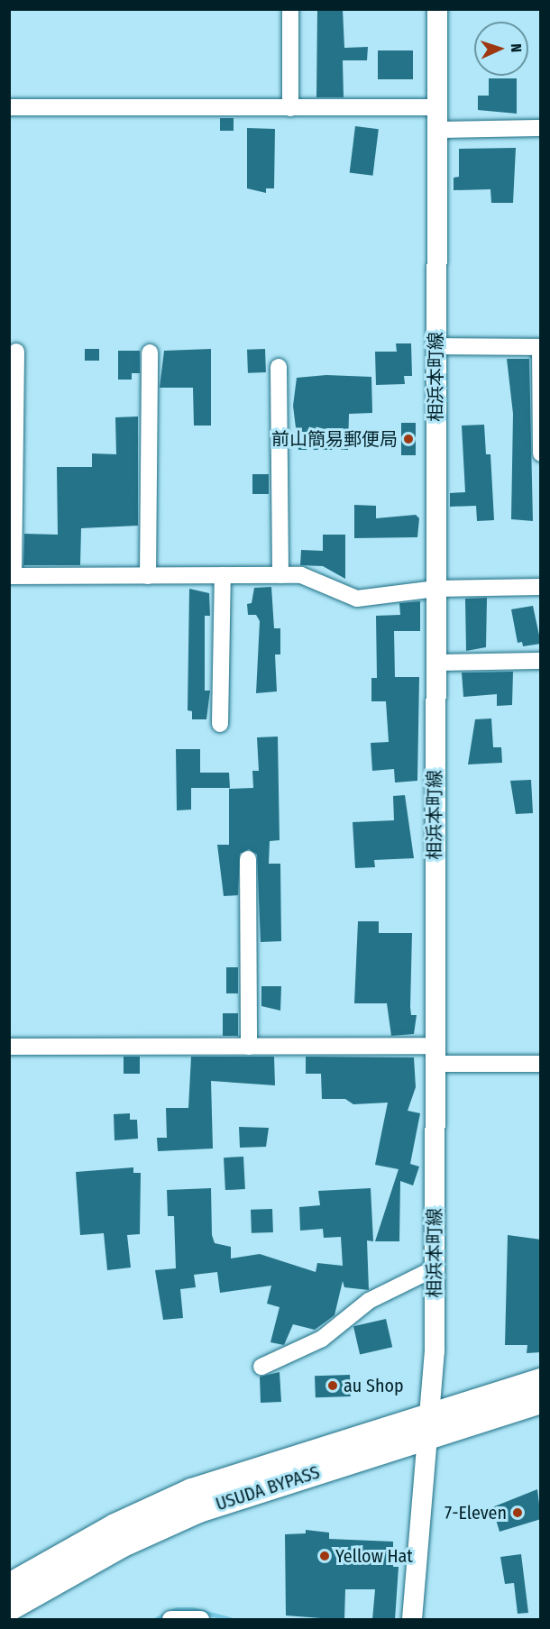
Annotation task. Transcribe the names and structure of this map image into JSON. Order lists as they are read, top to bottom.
{
  "streets": {
    "highway": ["USUDA BYPASS"],
    "main road": ["相浜本町線"]
  },
  "crossings": [
    ["相浜本町線", "USUDA BYPASS"]
  ],
  "places": [
    "前山簡易郵便局",
    "au Shop",
    "7-Eleven",
    "Yellow Hat"
  ],
  "north": "right"
}
